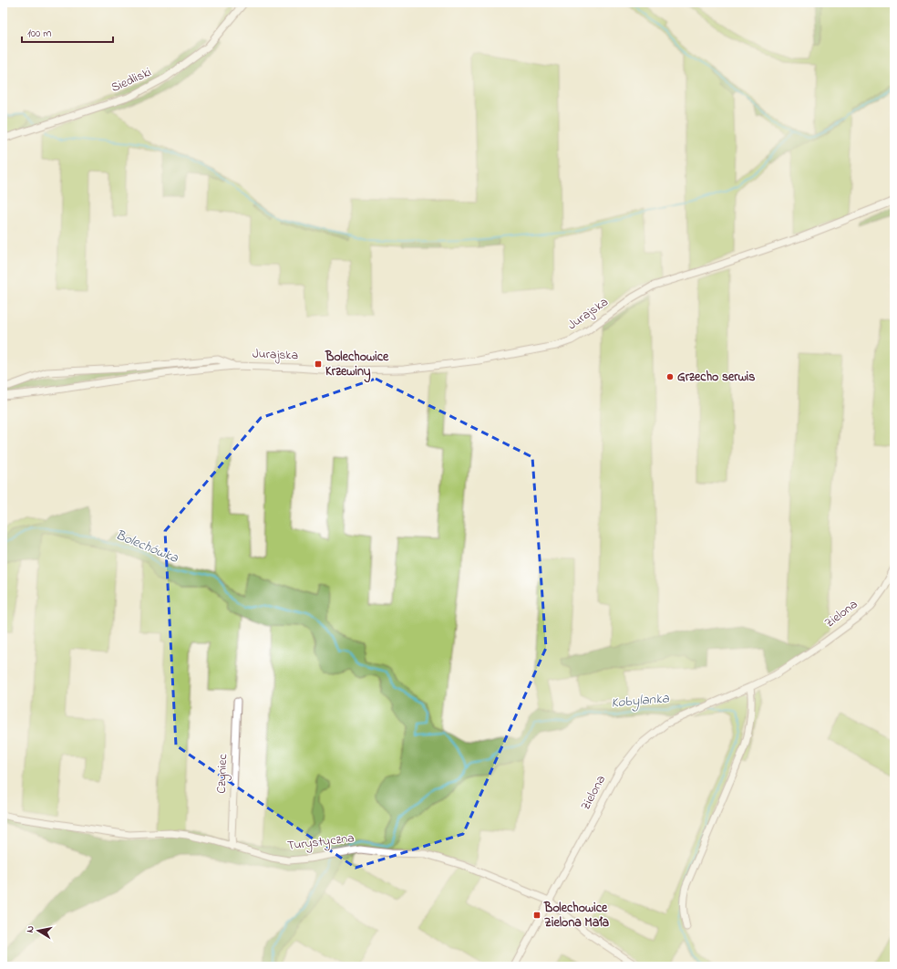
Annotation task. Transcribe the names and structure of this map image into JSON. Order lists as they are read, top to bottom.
{
  "streets": {
    "street": [
      "Siedliski",
      "Jurajska",
      "Zielona",
      "Czyniec",
      "Turystyczna"
    ]
  },
  "crossings": [
    ["Zielona", "Turystyczna"],
    ["Czyniec", "Turystyczna"]
  ],
  "water": ["Bolechówka", "Kobylanka"],
  "places": {
    "transit": ["Bolechowice Krzewiny", "Bolechowice Zielona Mała"],
    "other": ["Grzecho serwis"]
  },
  "scale_bar": "100 m",
  "north": "left"
}
